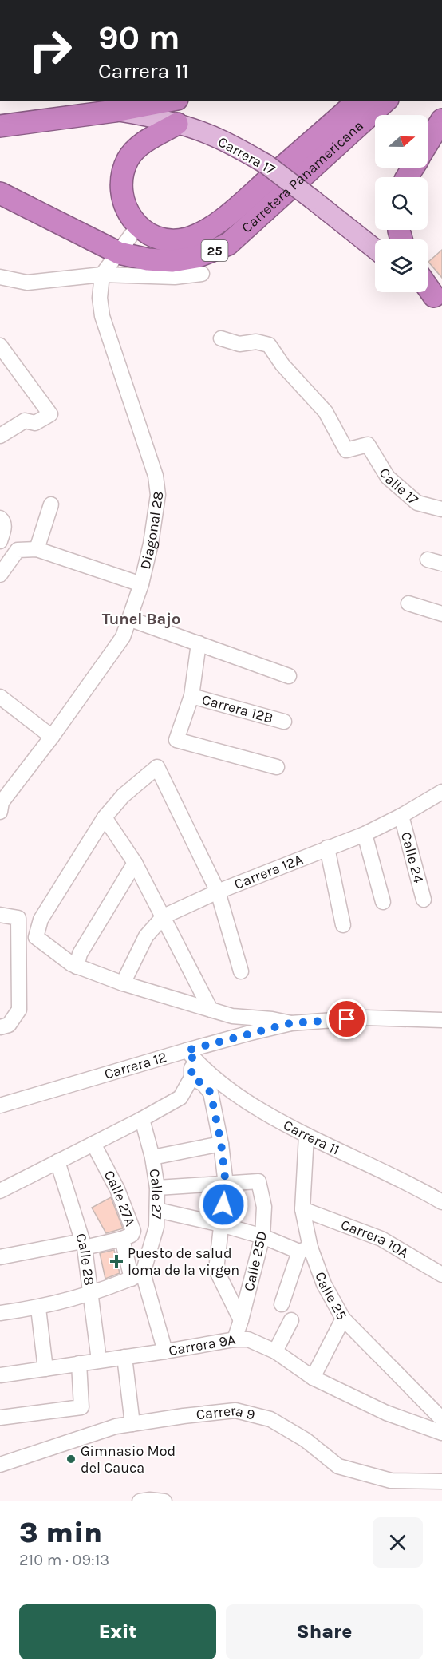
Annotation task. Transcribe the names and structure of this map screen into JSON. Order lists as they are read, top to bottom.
{
  "streets": {
    "highway": ["Carretera Panamericana", "25"],
    "main road": ["Carrera 17"],
    "street": [
      "Calle 17",
      "Diagonal 28",
      "Carrera 12B",
      "Calle 24",
      "Carrera 12A",
      "Carrera 12",
      "Carrera 11",
      "Calle 27",
      "Calle 27A",
      "Carrera 10A",
      "Calle 28",
      "Calle 25D",
      "Calle 25",
      "Carrera 9A",
      "Carrera 9"
    ]
  },
  "crossings": [
    ["Calle 24", "Carrera 12A"],
    ["Carrera 12", "Carrera 11"],
    ["Carrera 11", "Calle 25"],
    ["Calle 27", "Calle 27A"],
    ["Carrera 10A", "Calle 25"],
    ["Calle 28", "Carrera 9A"],
    ["Calle 25D", "Carrera 9A"]
  ],
  "districts": ["Tunel Bajo"],
  "places": {
    "health": ["Puesto de salud loma de la virgen"],
    "other": ["Gimnasio Mod del Cauca"]
  },
  "north": "right",
  "page": {
    "turn": ["90 m", "Carrera 11"],
    "heading": ["3 min", "210 m · 09:13"],
    "buttons": ["Exit", "Share"]
  }
}
